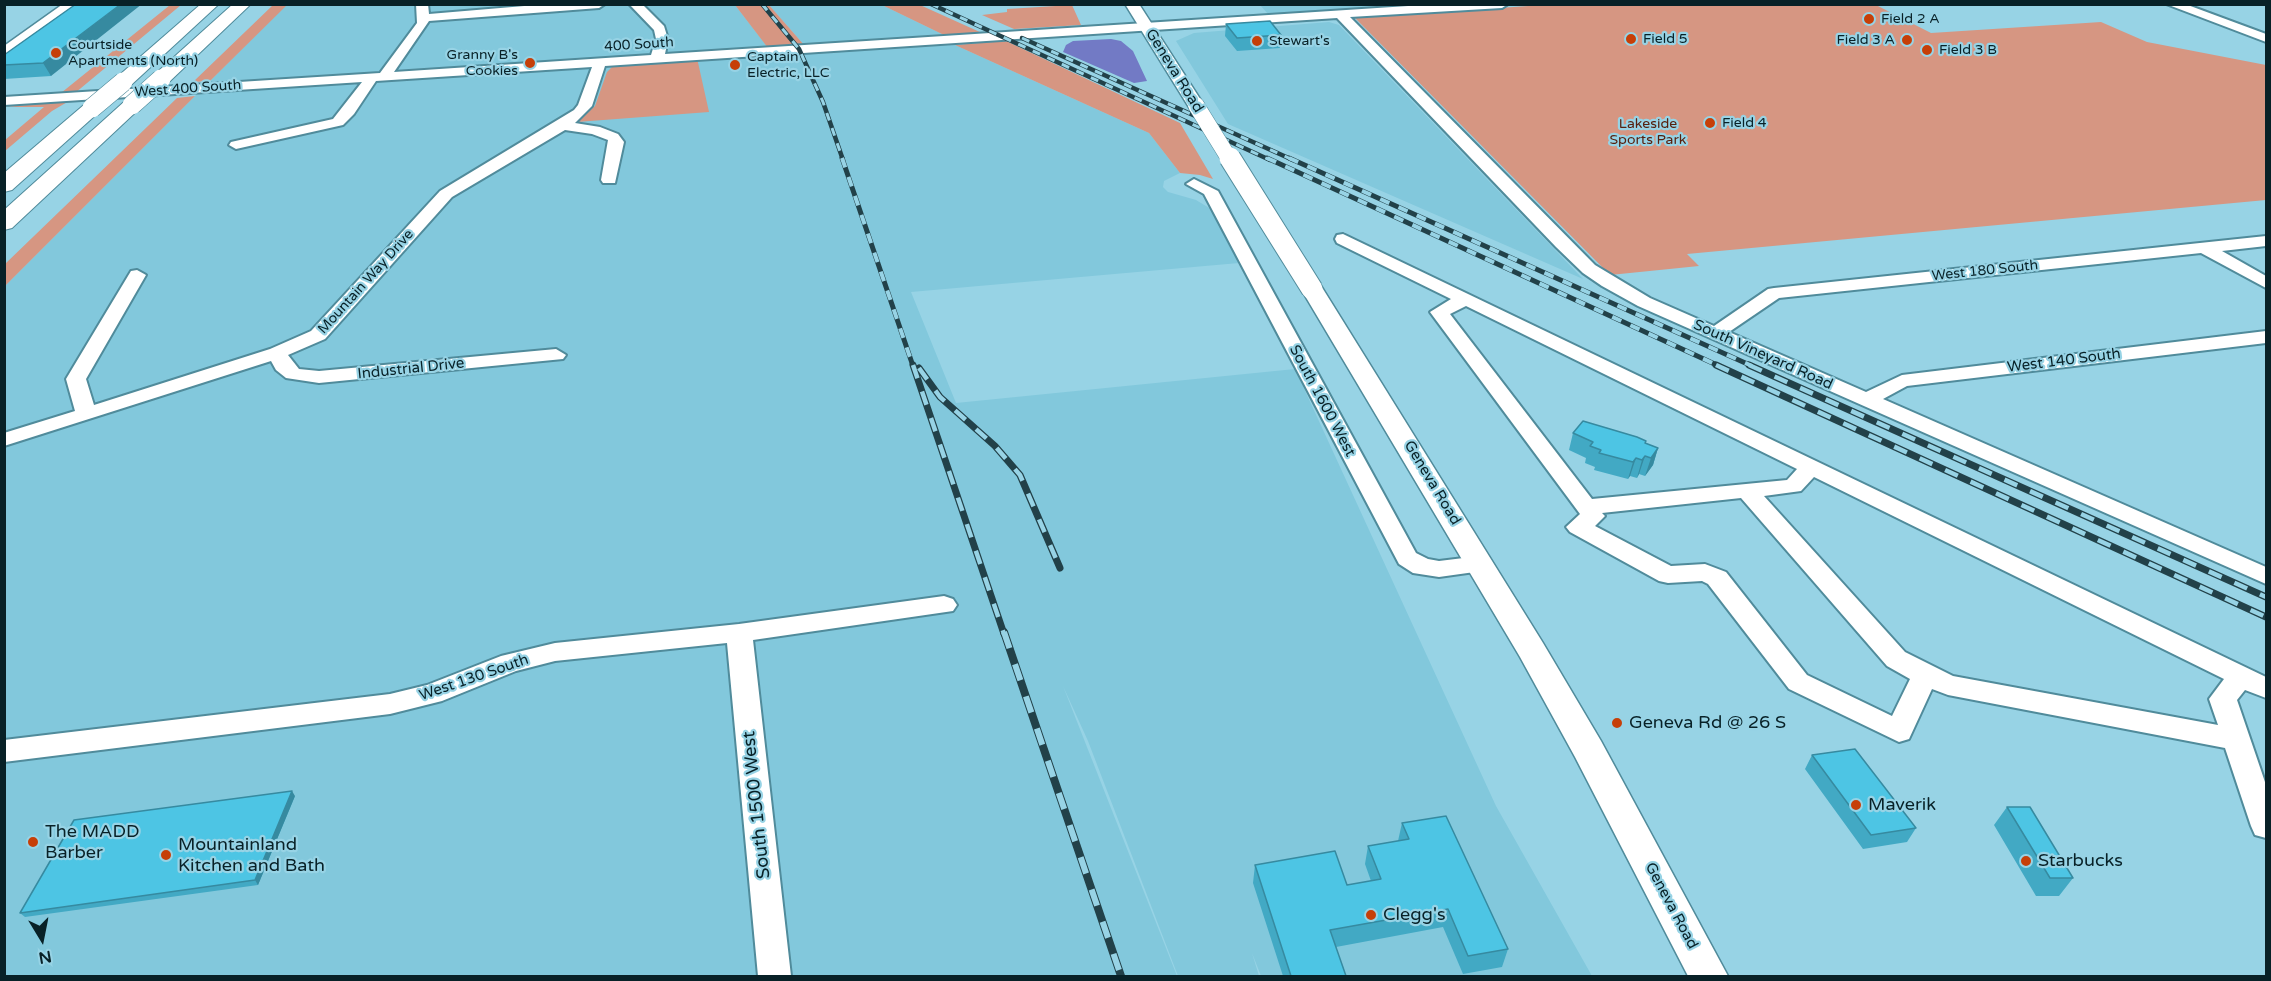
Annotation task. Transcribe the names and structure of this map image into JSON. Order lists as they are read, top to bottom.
{
  "streets": {
    "main road": ["Geneva Road"],
    "street": [
      "400 South",
      "West 400 South",
      "West 180 South",
      "Mountain Way Drive",
      "South Vineyard Road",
      "West 140 South",
      "Industrial Drive",
      "South 1600 West",
      "West 130 South",
      "South 1500 West"
    ]
  },
  "crossings": [
    ["400 South", "Geneva Road"],
    ["400 South", "West 400 South"],
    ["400 South", "Mountain Way Drive"],
    ["400 South", "South Vineyard Road"],
    ["Geneva Road", "South 1600 West"],
    ["West 180 South", "South Vineyard Road"],
    ["Mountain Way Drive", "Industrial Drive"],
    ["South Vineyard Road", "West 140 South"],
    ["West 130 South", "South 1500 West"]
  ],
  "parks": ["Lakeside Sports Park"],
  "places": [
    "Field 2 A",
    "Field 5",
    "Field 3 A",
    "Stewart's",
    "Field 3 B",
    "Courtside Apartments (North)",
    "Granny B's Cookies",
    "Captain Electric, LLC",
    "Field 4",
    "Geneva Rd @ 26 S",
    "Maverik",
    "The MADD Barber",
    "Mountainland Kitchen and Bath",
    "Starbucks",
    "Clegg's"
  ],
  "north": "bottom"
}
